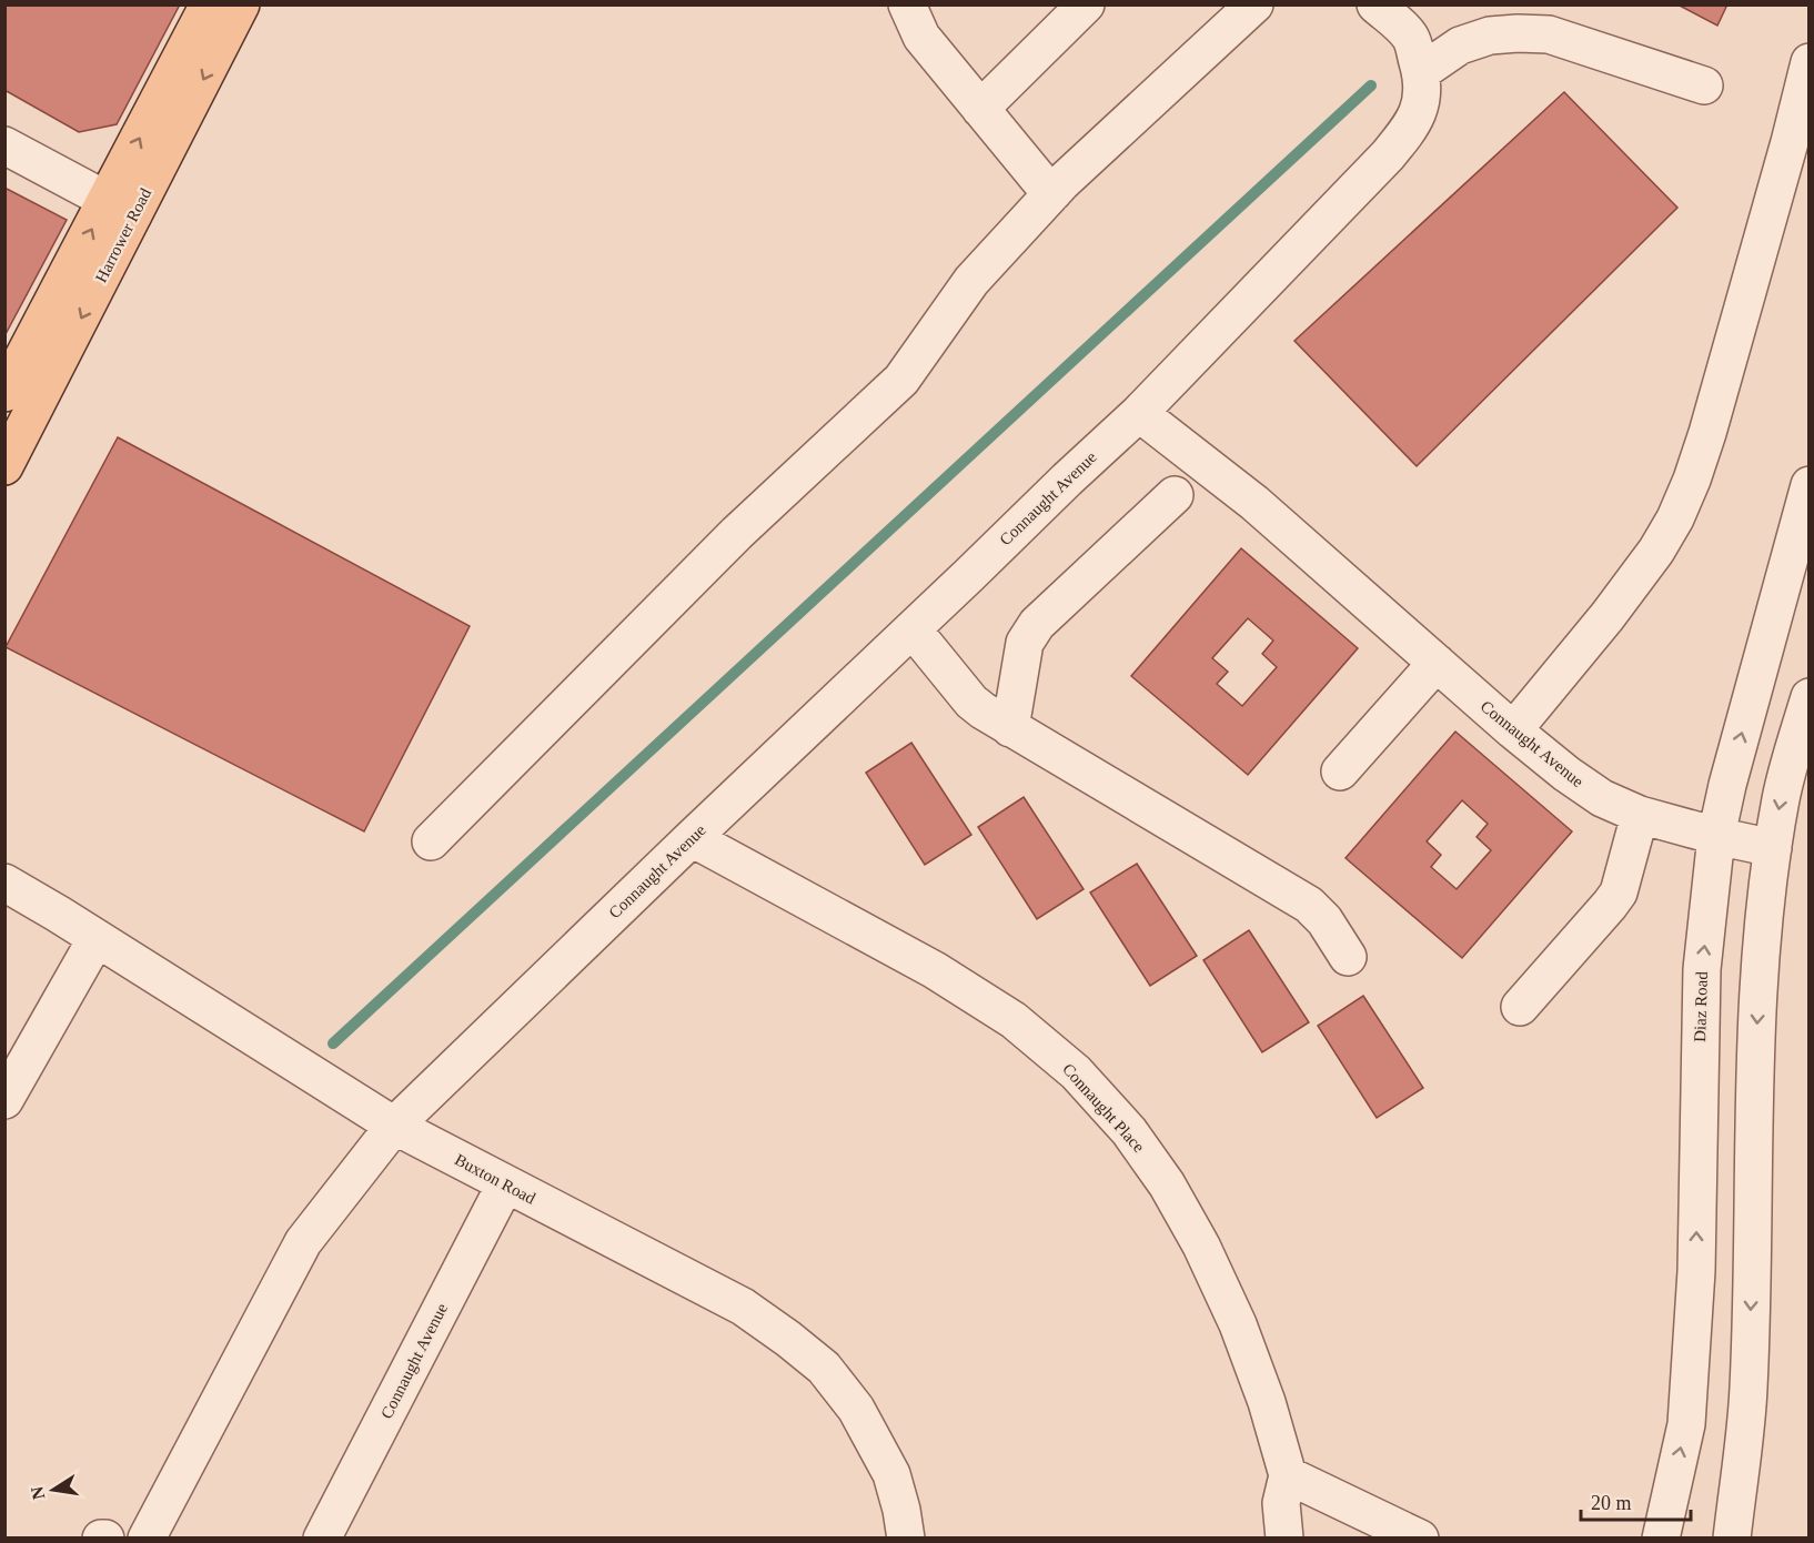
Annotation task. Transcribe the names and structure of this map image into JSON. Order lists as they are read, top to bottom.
{
  "streets": {
    "main road": ["Harrower Road"],
    "street": [
      "Connaught Avenue",
      "Diaz Road",
      "Connaught Place",
      "Buxton Road"
    ]
  },
  "crossings": [
    ["Connaught Avenue", "Diaz Road"],
    ["Connaught Avenue", "Connaught Place"],
    ["Connaught Avenue", "Buxton Road"]
  ],
  "scale_bar": "20 m",
  "north": "left"
}
